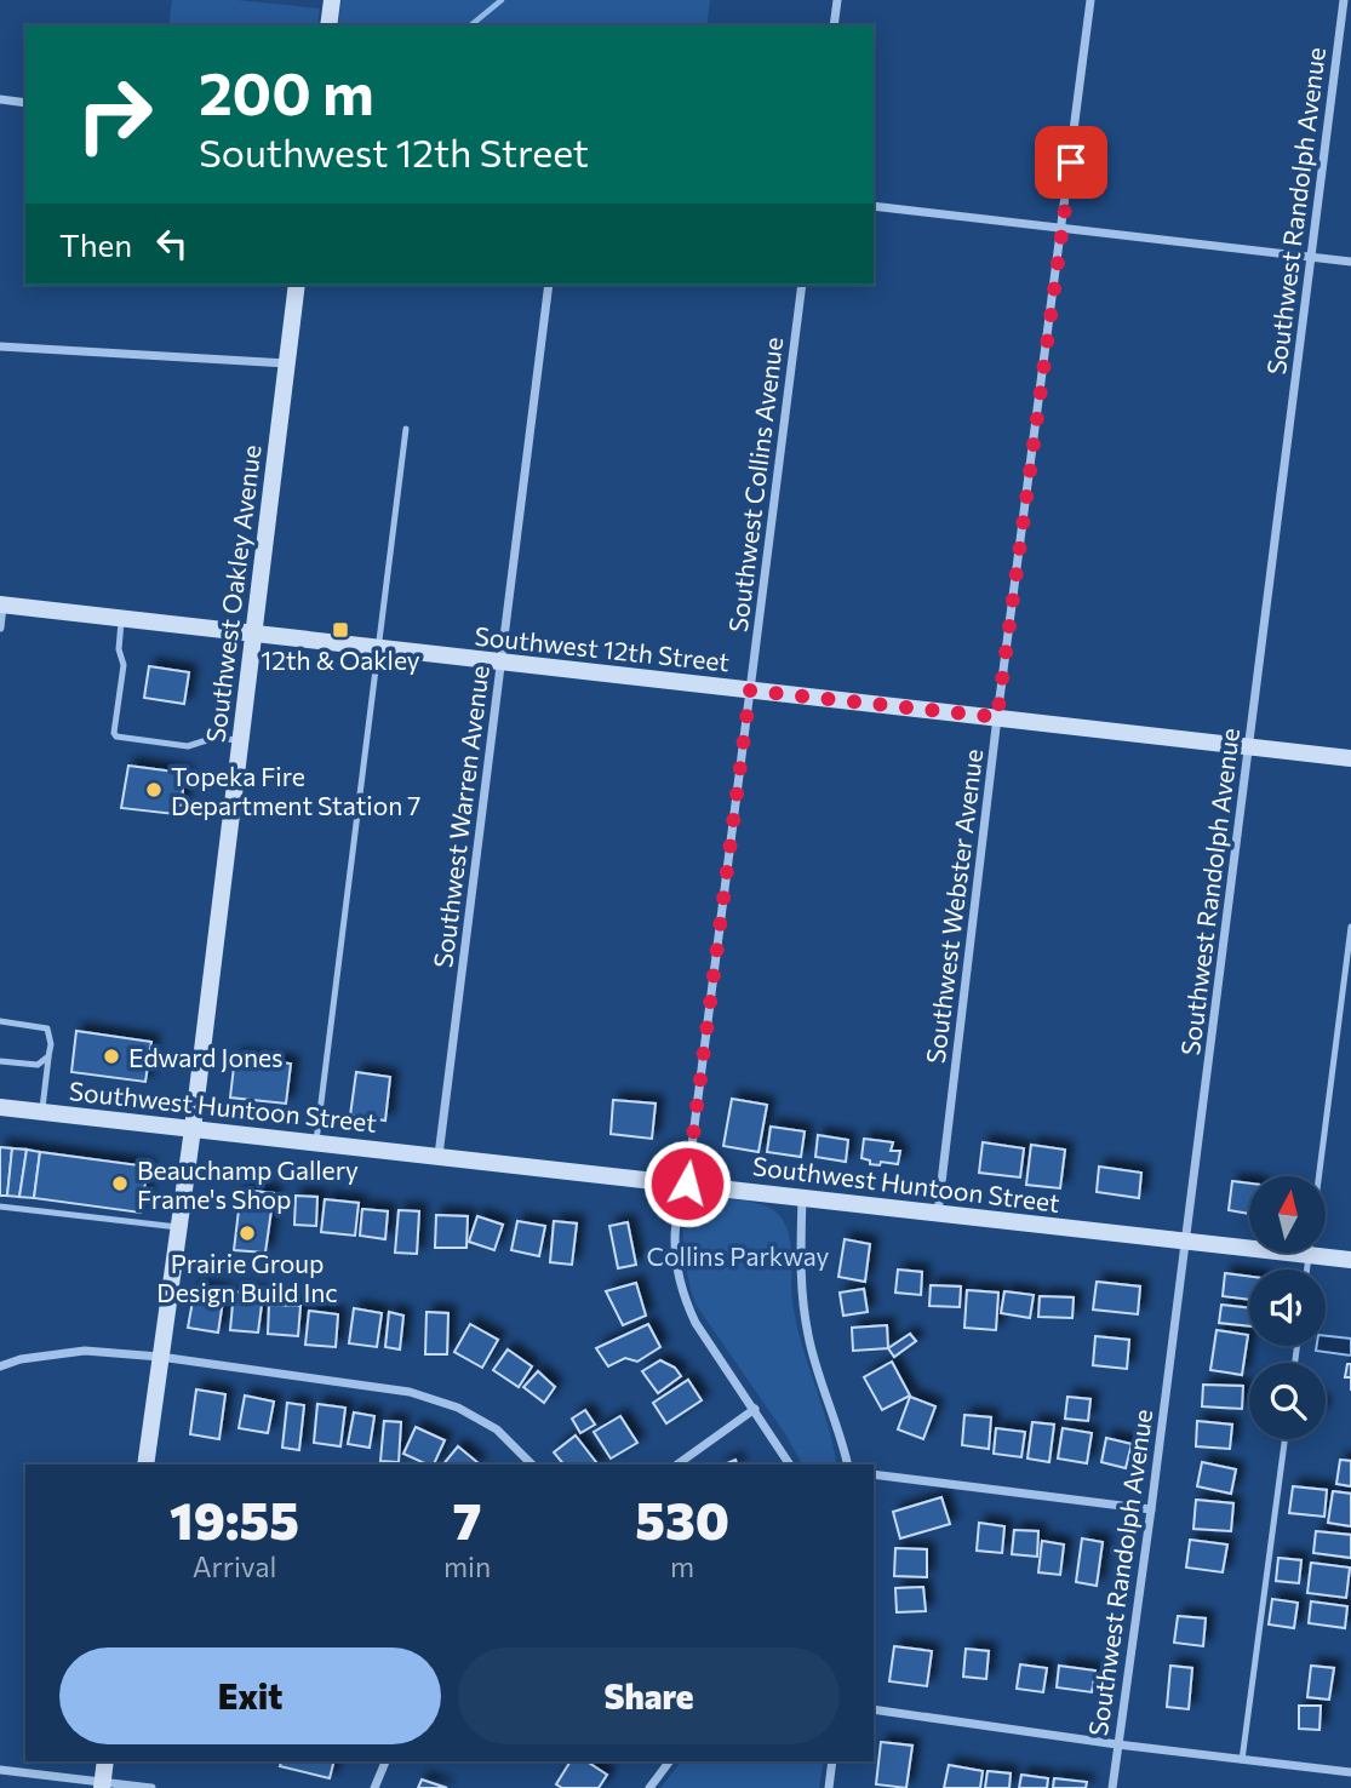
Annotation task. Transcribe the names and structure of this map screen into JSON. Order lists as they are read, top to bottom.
{
  "streets": {
    "main road": ["Southwest Oakley Avenue", "Southwest 12th Street", "Southwest Huntoon Street"],
    "street": [
      "Southwest Randolph Avenue",
      "Southwest Collins Avenue",
      "Southwest Warren Avenue",
      "Southwest Webster Avenue"
    ]
  },
  "crossings": [
    ["Southwest Randolph Avenue", "Southwest 12th Street"],
    ["Southwest Randolph Avenue", "Southwest Huntoon Street"],
    ["Southwest Collins Avenue", "Southwest 12th Street"],
    ["Southwest Collins Avenue", "Southwest Huntoon Street"],
    ["Southwest Oakley Avenue", "Southwest 12th Street"],
    ["Southwest Oakley Avenue", "Southwest Huntoon Street"],
    ["Southwest 12th Street", "Southwest Warren Avenue"],
    ["Southwest 12th Street", "Southwest Webster Avenue"],
    ["Southwest Warren Avenue", "Southwest Huntoon Street"],
    ["Southwest Webster Avenue", "Southwest Huntoon Street"]
  ],
  "parks": ["Collins Parkway"],
  "places": {
    "transit": ["12th & Oakley"],
    "other": [
      "Topeka Fire Department Station 7",
      "Edward Jones",
      "Beauchamp Gallery Frame's Shop",
      "Prairie Group Design Build Inc"
    ]
  },
  "north": "top",
  "page": {
    "turn": ["200 m", "Southwest 12th Street"],
    "then": "Then",
    "eta": [
      "19:55",
      "Arrival",
      "7",
      "min",
      "530",
      "m"
    ],
    "buttons": ["Exit", "Share"]
  }
}
